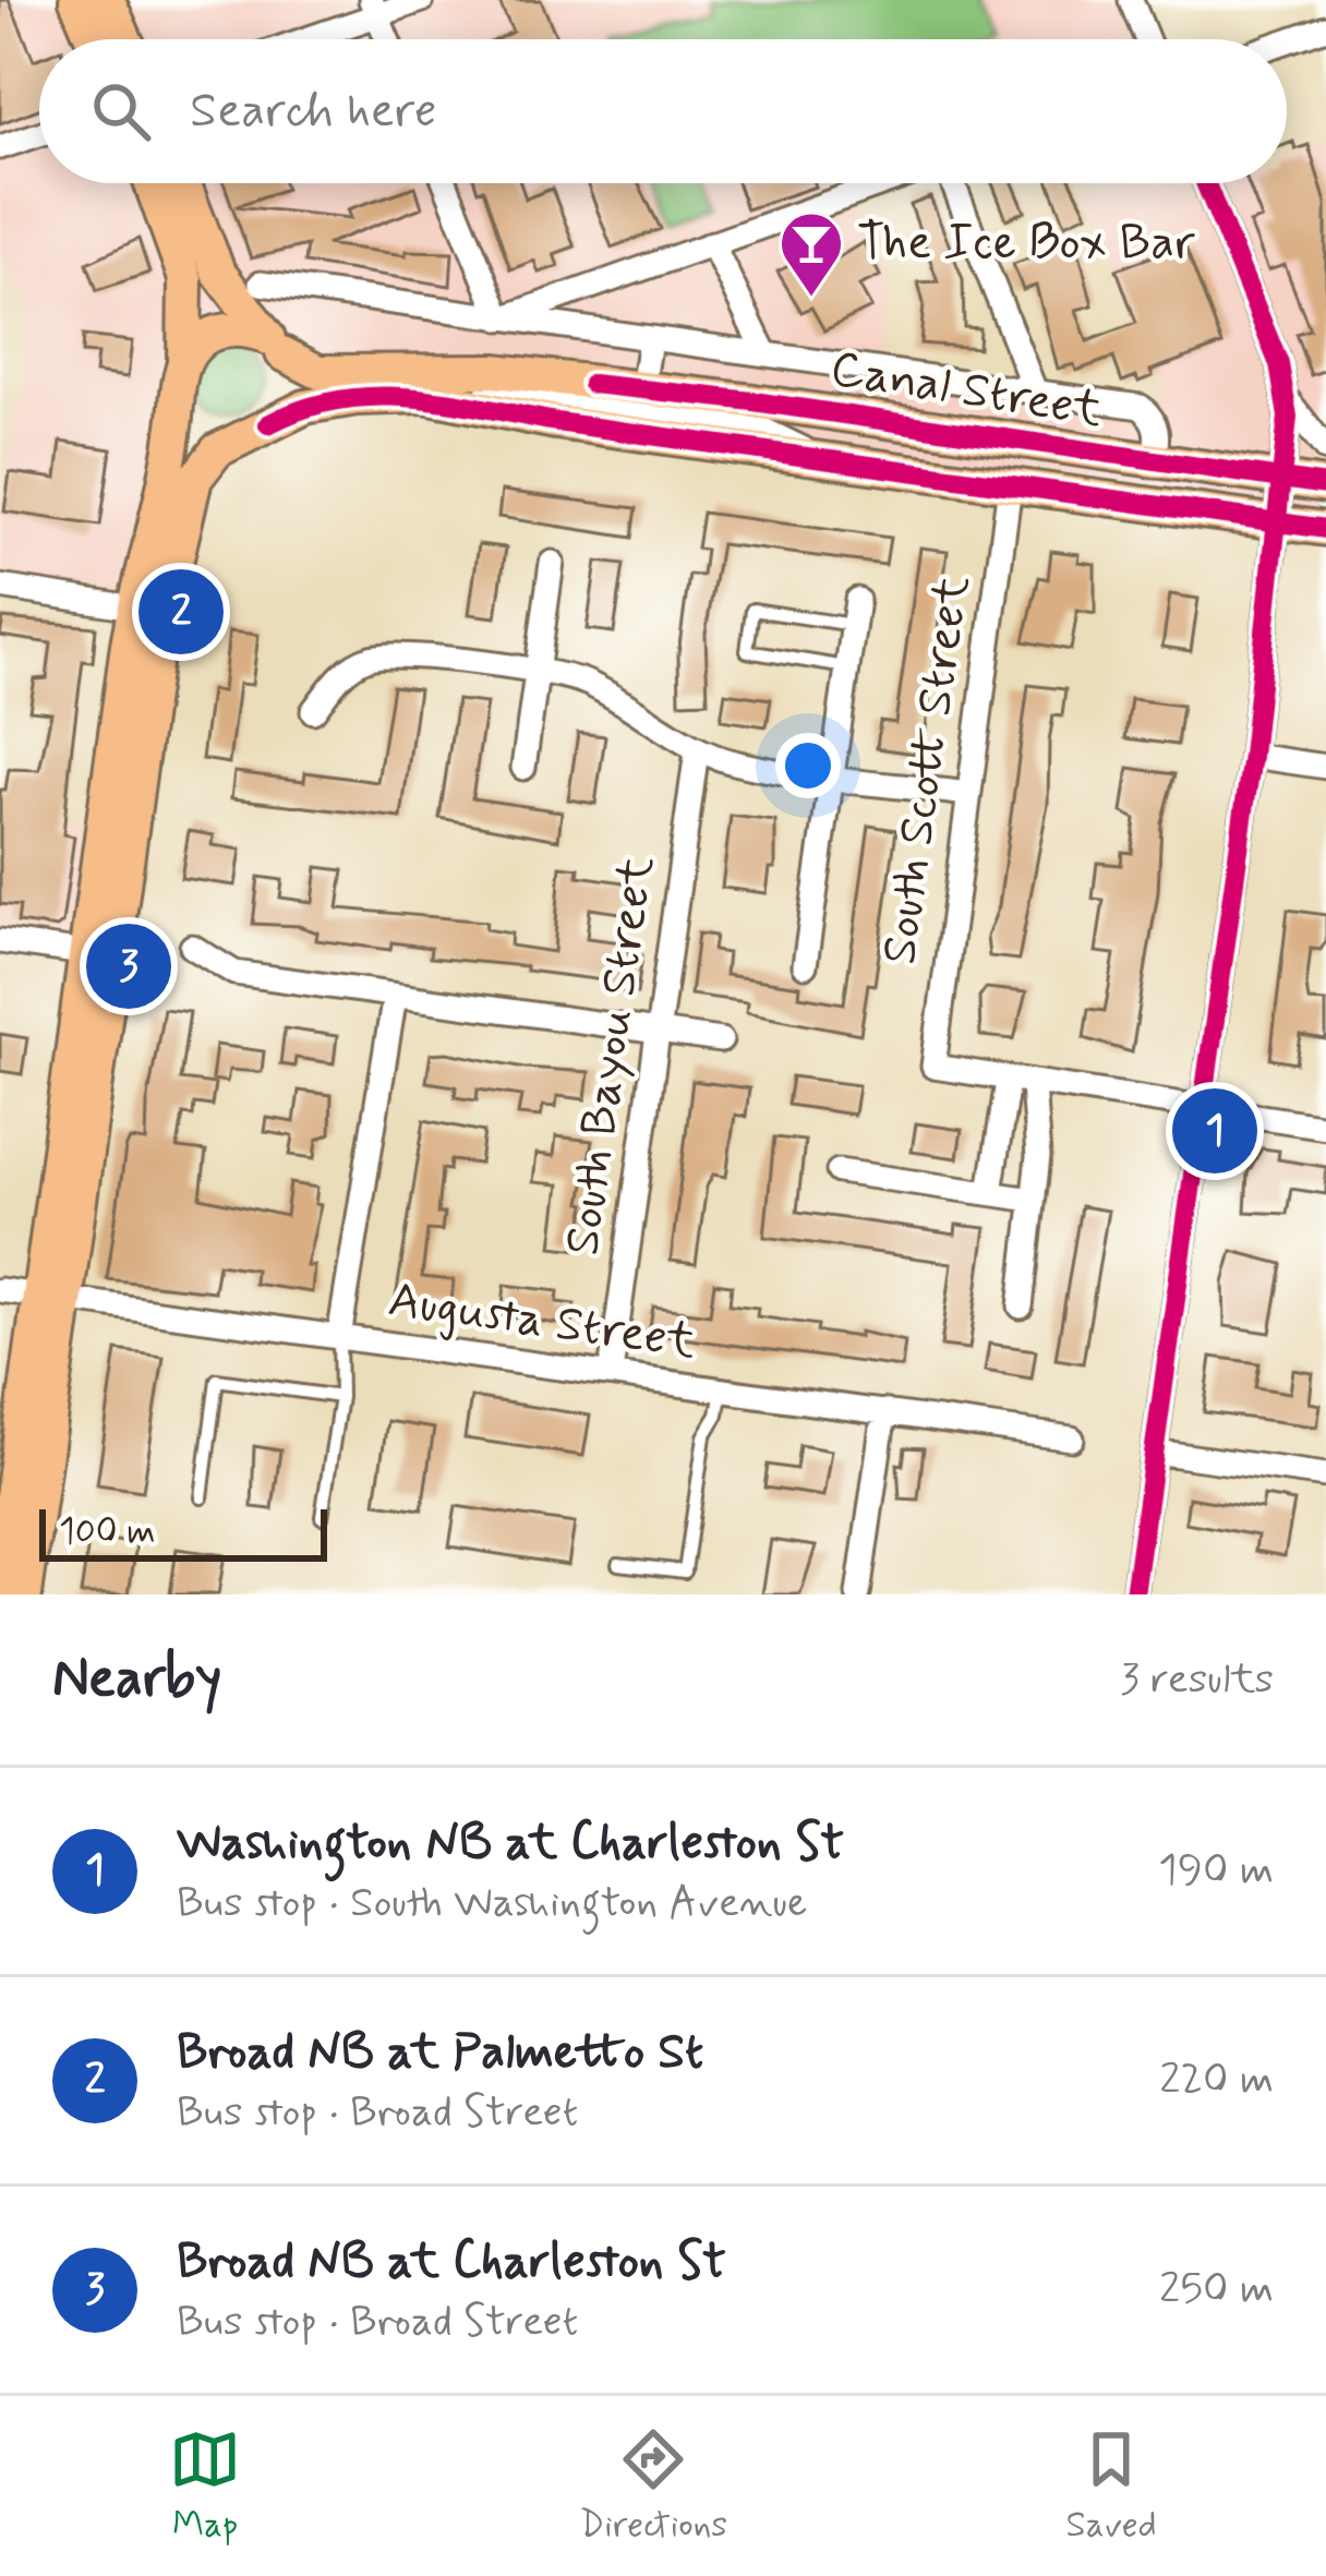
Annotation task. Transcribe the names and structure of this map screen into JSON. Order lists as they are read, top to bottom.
{
  "streets": {
    "main road": ["Canal Street"],
    "street": ["South Scott Street", "South Bayou Street", "Augusta Street"]
  },
  "crossings": [
    ["Canal Street", "South Scott Street"],
    ["South Bayou Street", "Augusta Street"]
  ],
  "places": {
    "bar": ["The Ice Box Bar"]
  },
  "scale_bar": "100 m",
  "page": {
    "search": "Search here",
    "pins": ["2", "3", "1"],
    "scale": "100 m",
    "heading": ["Nearby", "3 results"],
    "list": [
      {
        "mark": "1",
        "name": "Washington NB at Charleston St",
        "note": "Bus stop · South Washington Avenue",
        "value": "190 m"
      },
      {
        "mark": "2",
        "name": "Broad NB at Palmetto St",
        "note": "Bus stop · Broad Street",
        "value": "220 m"
      },
      {
        "mark": "3",
        "name": "Broad NB at Charleston St",
        "note": "Bus stop · Broad Street",
        "value": "250 m"
      }
    ],
    "nav": ["Map", "Directions", "Saved"]
  }
}
